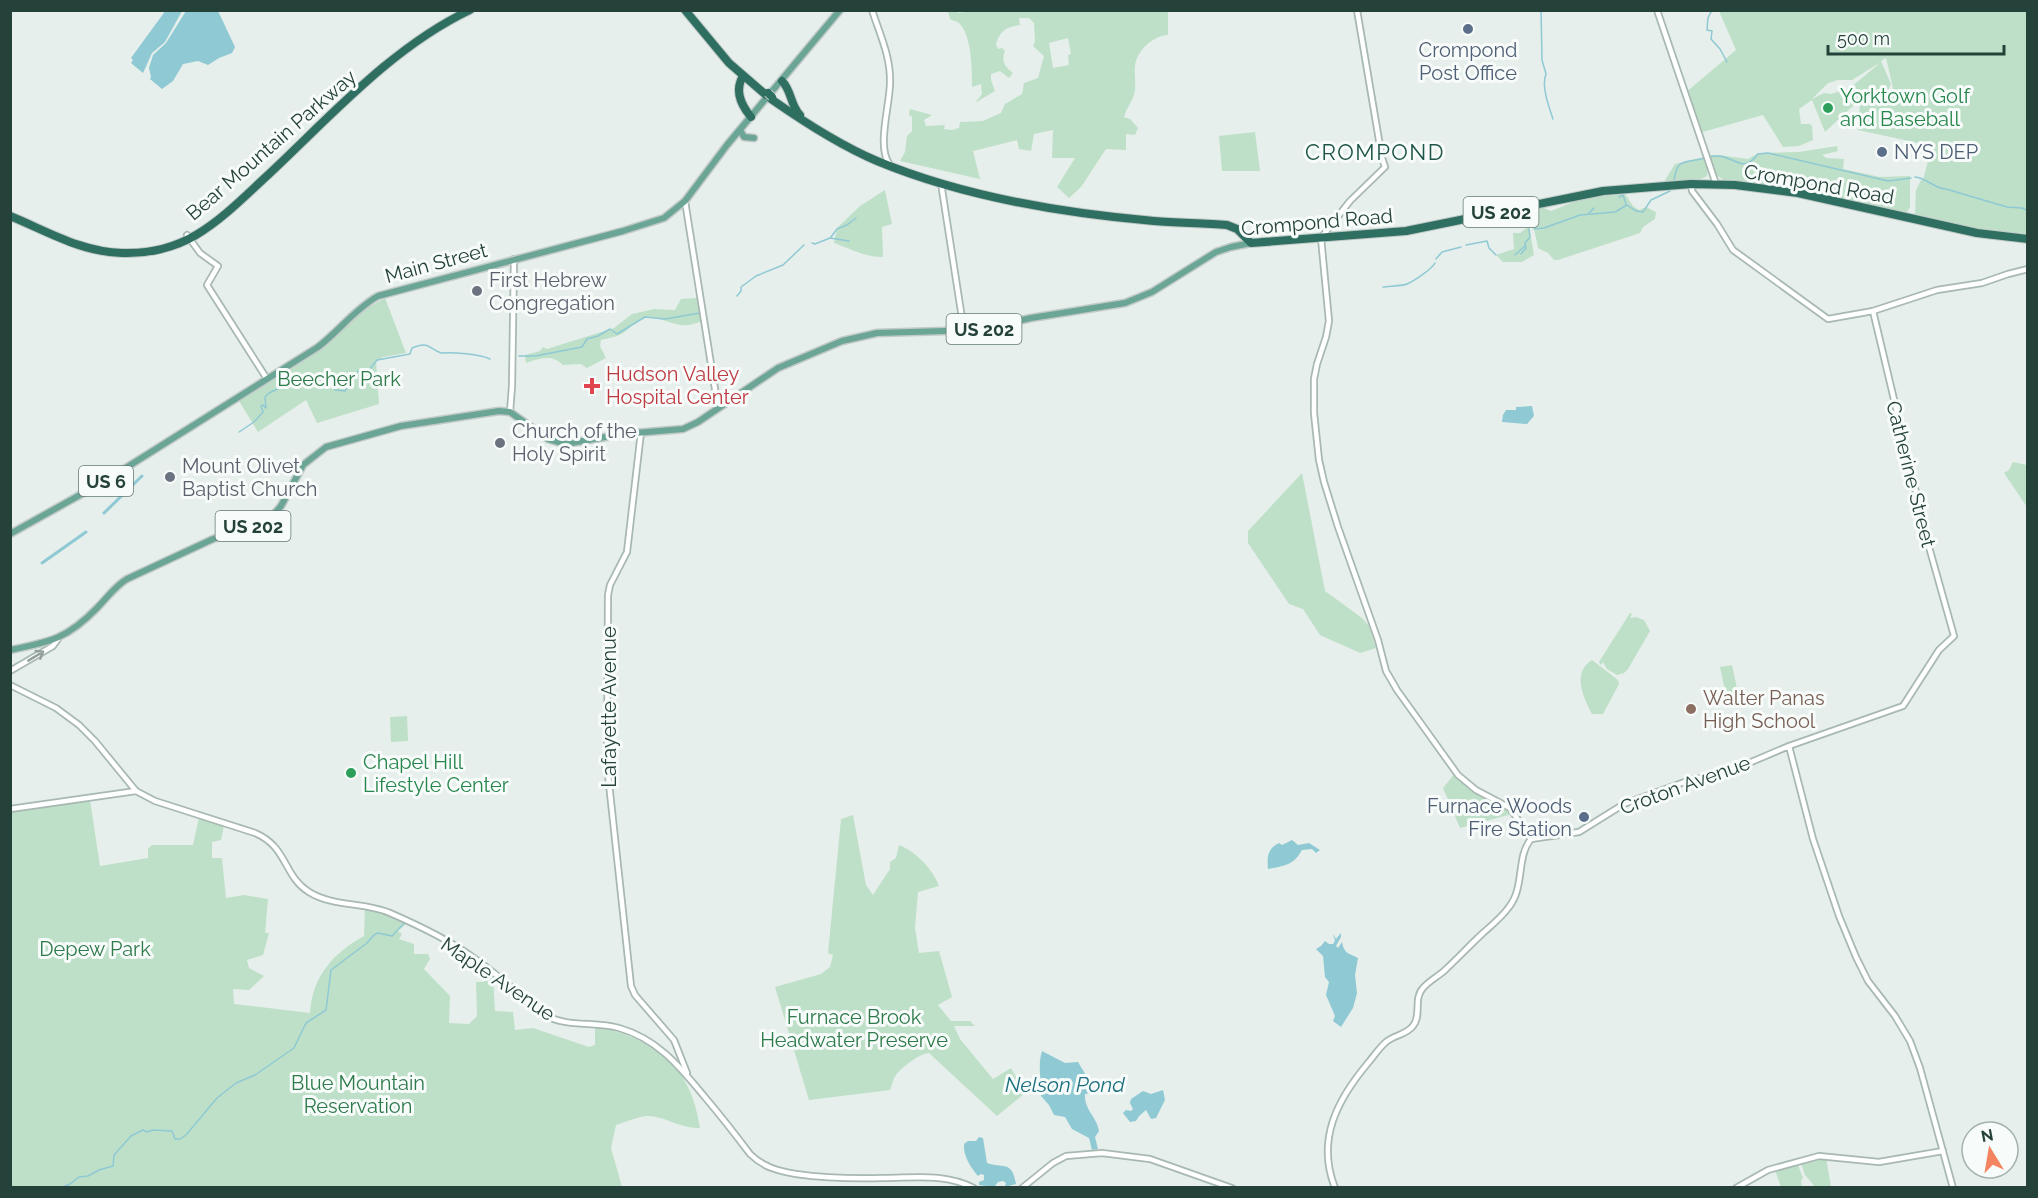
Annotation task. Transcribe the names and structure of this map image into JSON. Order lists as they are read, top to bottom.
{
  "streets": {
    "highway": ["Bear Mountain Parkway", "Crompond Road", "US 202"],
    "main road": ["Main Street", "US 6"],
    "street": [
      "Catherine Street",
      "Lafayette Avenue",
      "Croton Avenue",
      "Maple Avenue"
    ]
  },
  "crossings": [
    ["Crompond Road", "US 202"],
    ["Crompond Road", "Lafayette Avenue"],
    ["Catherine Street", "Croton Avenue"],
    ["Lafayette Avenue", "Maple Avenue"]
  ],
  "districts": ["CROMPOND"],
  "water": ["Nelson Pond"],
  "parks": [
    "Beecher Park",
    "Depew Park",
    "Furnace Brook Headwater Preserve",
    "Blue Mountain Reservation"
  ],
  "places": {
    "other": [
      "Crompond Post Office",
      "Yorktown Golf and Baseball",
      "NYS DEP",
      "First Hebrew Congregation",
      "Church of the Holy Spirit",
      "Mount Olivet Baptist Church",
      "Walter Panas High School",
      "Chapel Hill Lifestyle Center",
      "Furnace Woods Fire Station"
    ],
    "health": ["Hudson Valley Hospital Center"]
  },
  "scale_bar": "500 m",
  "north": "top"
}
